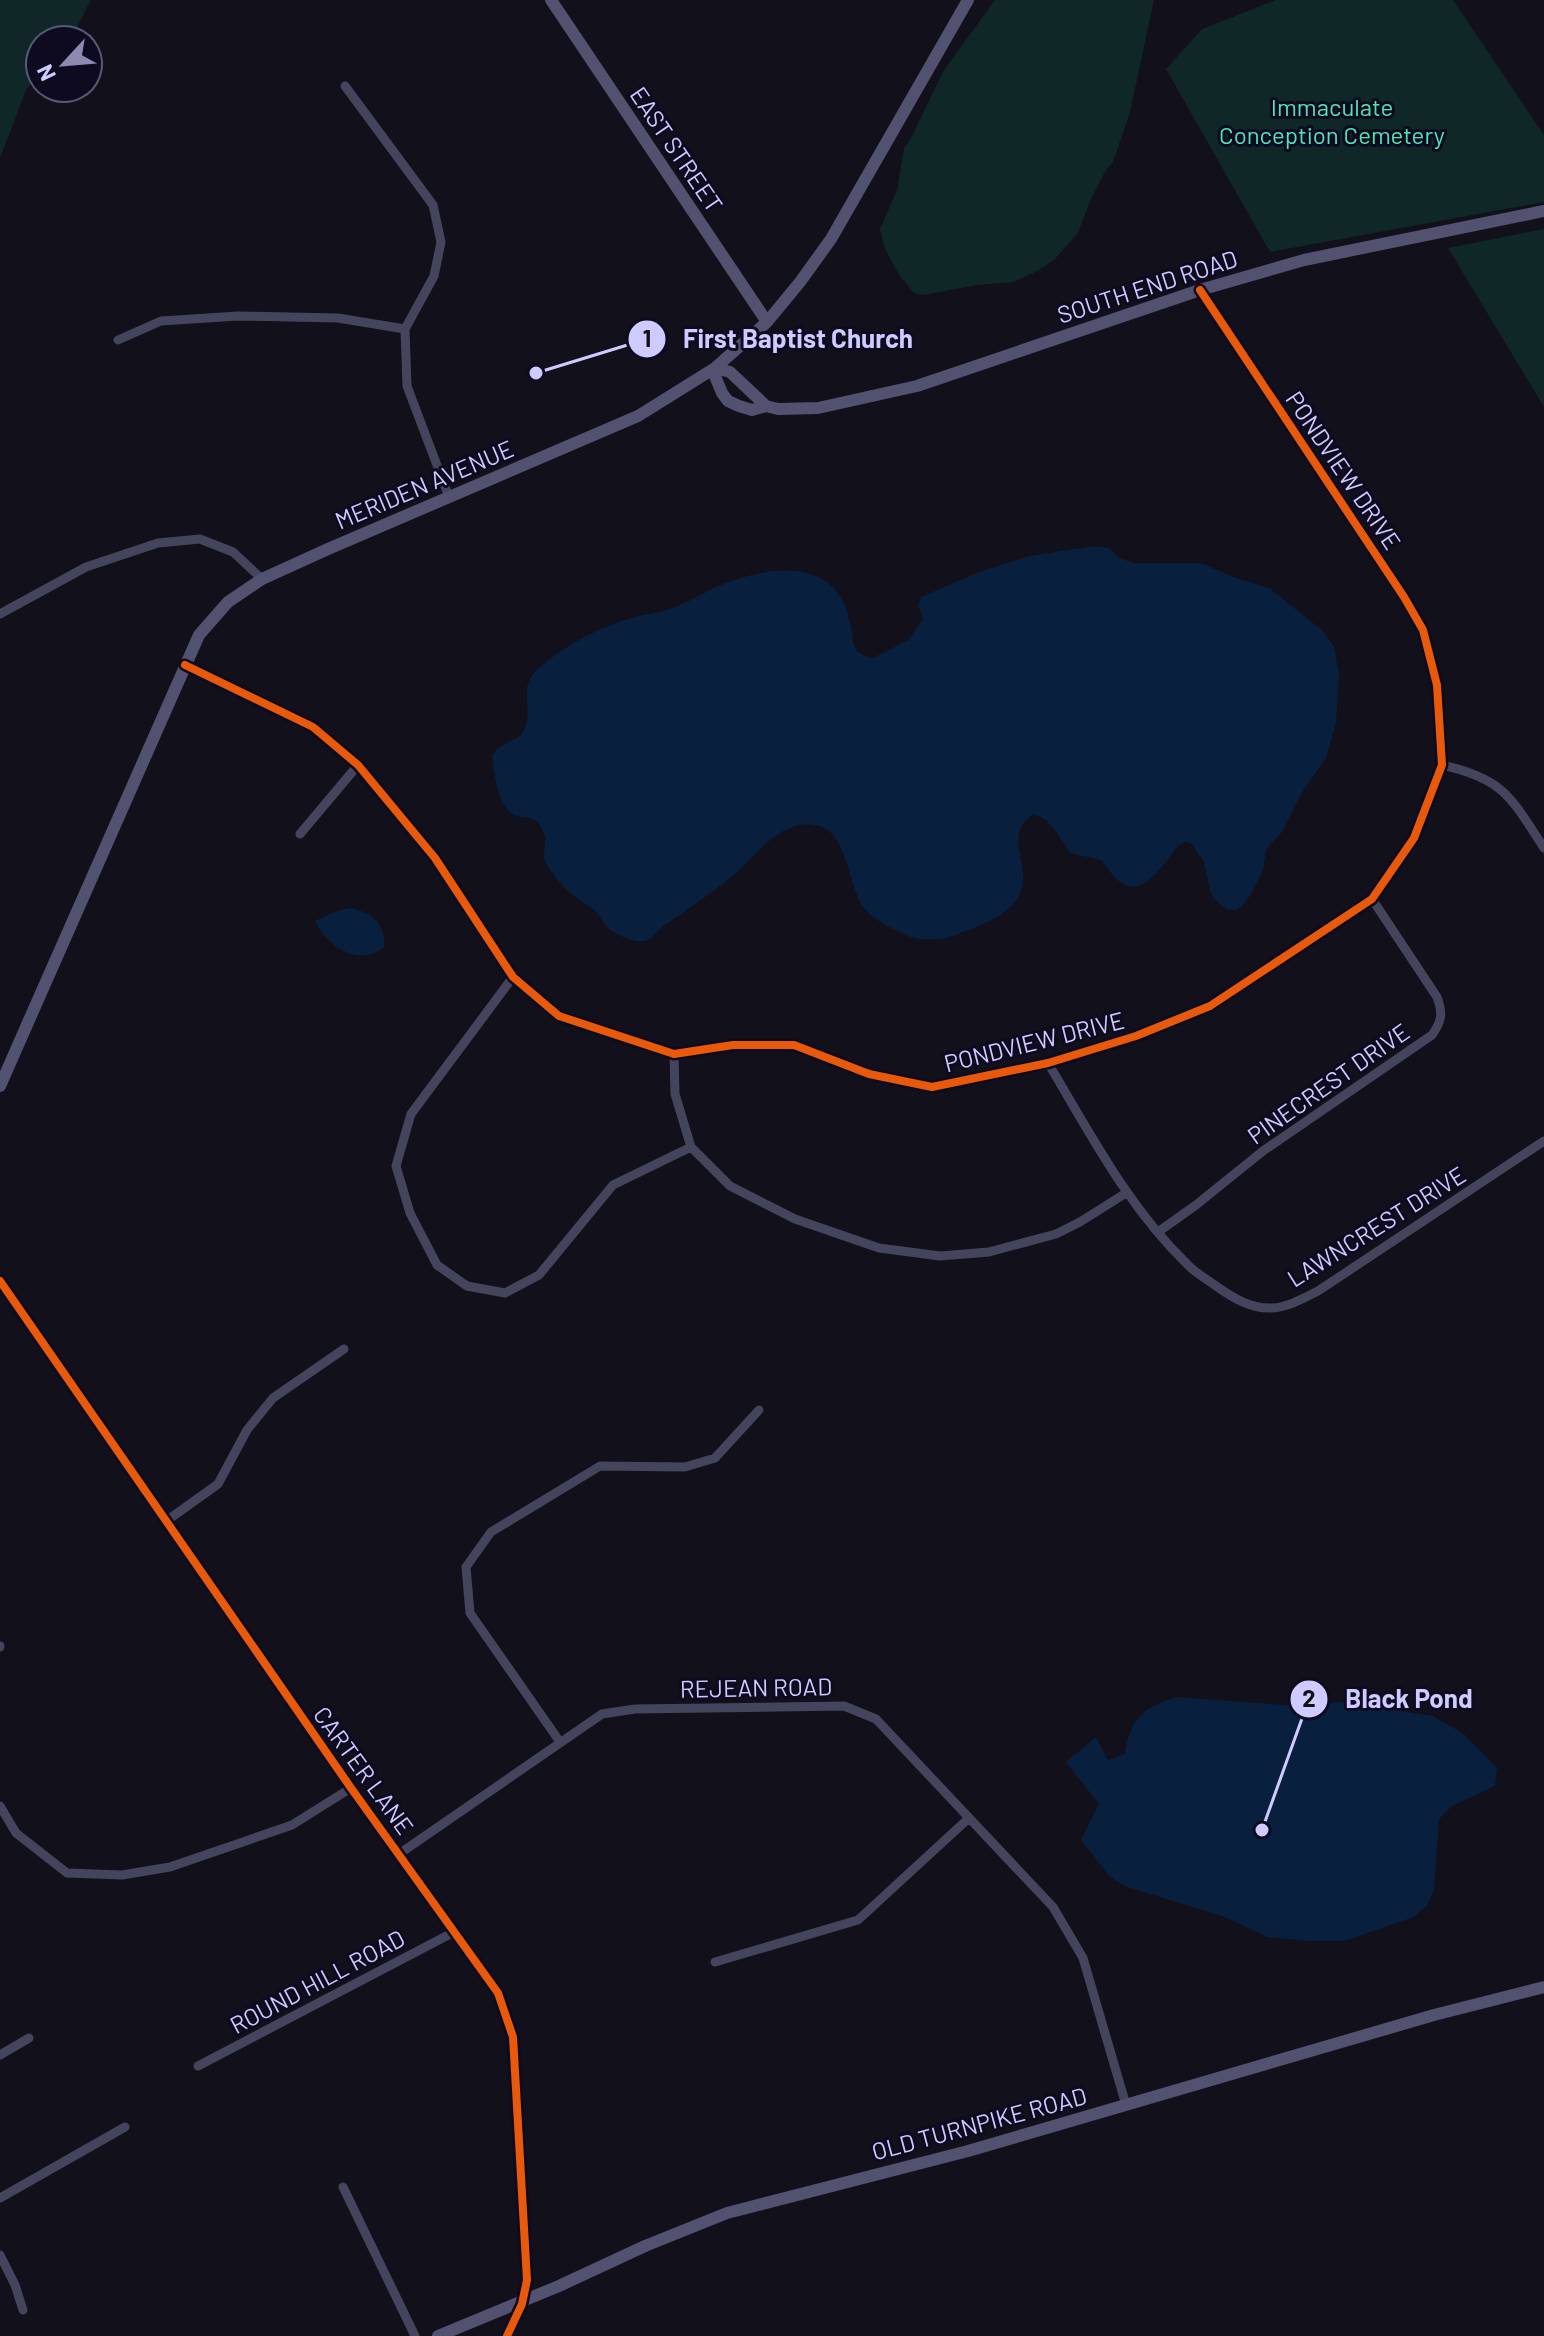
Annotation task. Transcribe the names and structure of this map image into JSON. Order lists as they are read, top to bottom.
{
  "streets": {
    "main road": [
      "EAST STREET",
      "SOUTH END ROAD",
      "MERIDEN AVENUE",
      "OLD TURNPIKE ROAD"
    ],
    "street": [
      "PONDVIEW DRIVE",
      "PINECREST DRIVE",
      "LAWNCREST DRIVE",
      "REJEAN ROAD",
      "CARTER LANE",
      "ROUND HILL ROAD"
    ]
  },
  "crossings": [
    ["EAST STREET", "MERIDEN AVENUE"],
    ["SOUTH END ROAD", "PONDVIEW DRIVE"],
    ["SOUTH END ROAD", "MERIDEN AVENUE"],
    ["PONDVIEW DRIVE", "MERIDEN AVENUE"],
    ["PONDVIEW DRIVE", "PINECREST DRIVE"],
    ["PONDVIEW DRIVE", "LAWNCREST DRIVE"],
    ["PINECREST DRIVE", "LAWNCREST DRIVE"],
    ["REJEAN ROAD", "CARTER LANE"],
    ["REJEAN ROAD", "OLD TURNPIKE ROAD"],
    ["CARTER LANE", "ROUND HILL ROAD"],
    ["CARTER LANE", "OLD TURNPIKE ROAD"]
  ],
  "parks": ["Immaculate Conception Cemetery"],
  "places": ["First Baptist Church", "Black Pond"],
  "north": "bottom left"
}
